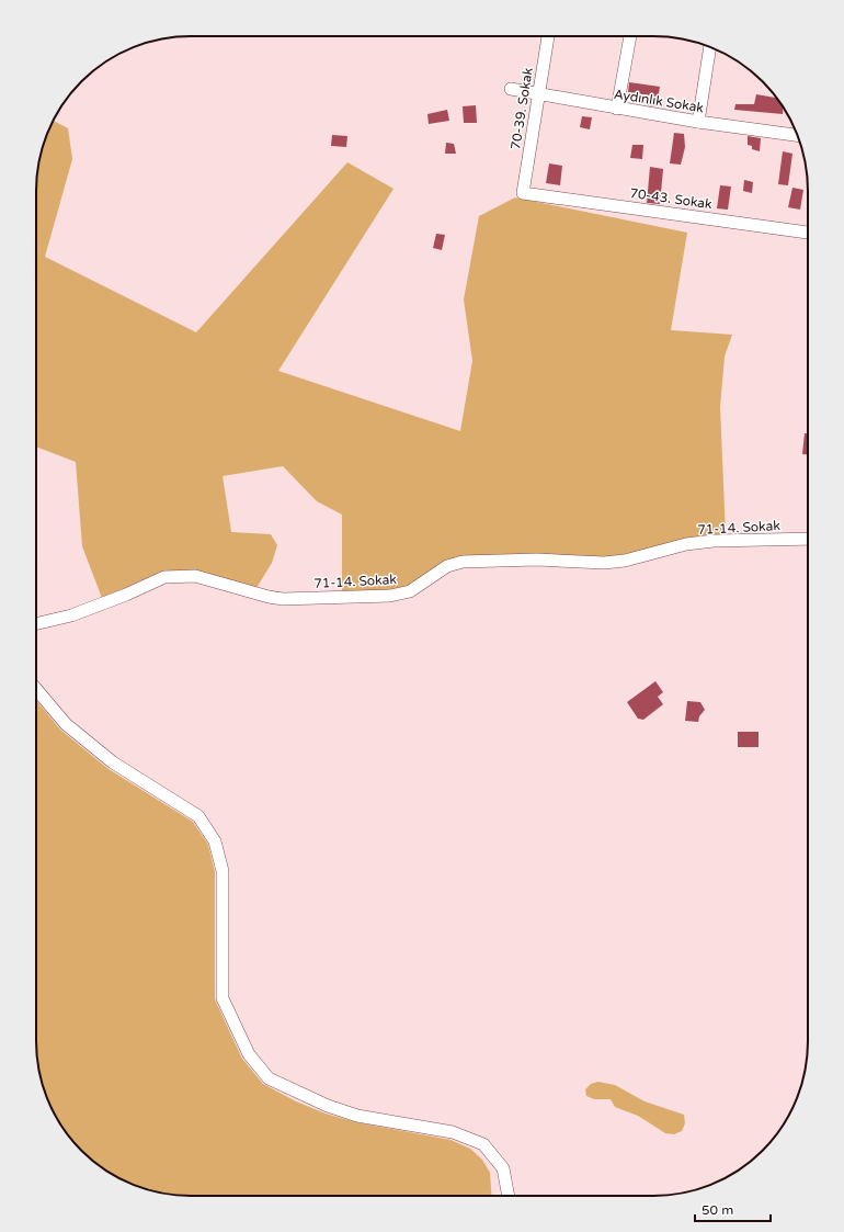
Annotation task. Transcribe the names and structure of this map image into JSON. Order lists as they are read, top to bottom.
{
  "streets": {
    "street": [
      "Aydınlık Sokak",
      "70-39. Sokak",
      "70-43. Sokak",
      "71-14. Sokak"
    ]
  },
  "crossings": [
    ["Aydınlık Sokak", "70-39. Sokak"],
    ["70-39. Sokak", "70-43. Sokak"]
  ],
  "scale_bar": "50 m"
}
